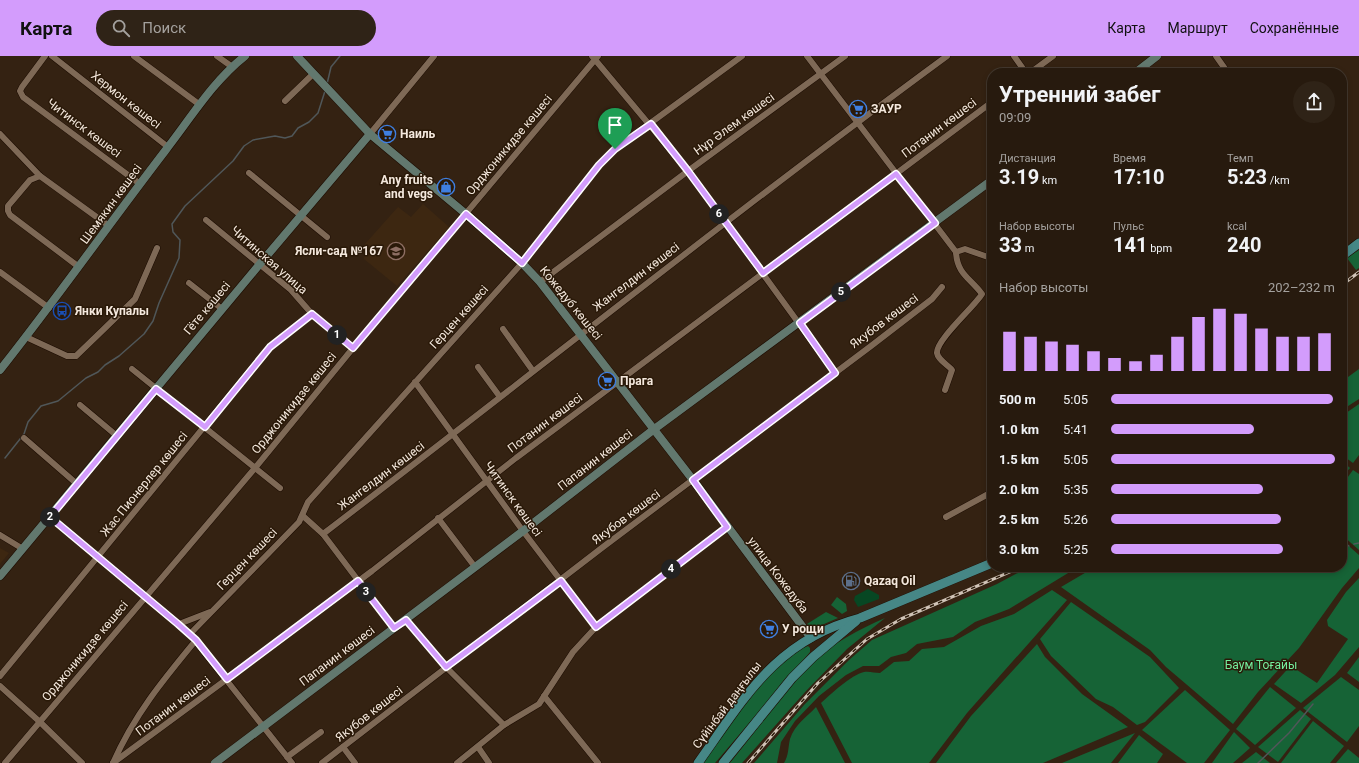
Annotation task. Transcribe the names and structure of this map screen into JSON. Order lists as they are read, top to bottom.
{
  "streets": {
    "main road": [
      "Шемякин көшесі",
      "Кожедуб көшесі",
      "Гёте көшесі",
      "Папанин көшесі",
      "улица Кожедуба",
      "Сүйінбай даңғылы"
    ],
    "street": [
      "Хермон көшесі",
      "Нұр Әлем көшесі",
      "Читинск көшесі",
      "Потанин көшесі",
      "Орджоникидзе көшесі",
      "Читинская улица",
      "Жангелдин көшесі",
      "Герцен көшесі",
      "Якубов көшесі",
      "Жас Пионерлер көшесі"
    ]
  },
  "crossings": [
    ["Хермон көшесі", "Шемякин көшесі"],
    ["Нұр Әлем көшесі", "Кожедуб көшесі"],
    ["Читинск көшесі", "Потанин көшесі"],
    ["Читинск көшесі", "Шемякин көшесі"],
    ["Читинск көшесі", "Жангелдин көшесі"],
    ["Читинск көшесі", "Герцен көшесі"],
    ["Читинск көшесі", "Якубов көшесі"],
    ["Читинск көшесі", "Папанин көшесі"],
    ["Потанин көшесі", "Кожедуб көшесі"],
    ["Орджоникидзе көшесі", "Читинская улица"],
    ["Орджоникидзе көшесі", "Кожедуб көшесі"],
    ["Читинская улица", "Гёте көшесі"],
    ["Читинская улица", "Жас Пионерлер көшесі"],
    ["Жангелдин көшесі", "Кожедуб көшесі"],
    ["Кожедуб көшесі", "Гёте көшесі"],
    ["Кожедуб көшесі", "Герцен көшесі"],
    ["Кожедуб көшесі", "Якубов көшесі"],
    ["Кожедуб көшесі", "Папанин көшесі"],
    ["Кожедуб көшесі", "улица Кожедуба"],
    ["улица Кожедуба", "Сүйінбай даңғылы"]
  ],
  "parks": ["Баум Тоғайы"],
  "places": {
    "supermarket": [
      "ЗАУР",
      "Наиль",
      "Прага",
      "У рощи"
    ],
    "shop": ["Any fruits and vegs"],
    "school or university": ["Ясли-сад №167"],
    "bus stop": ["Янки Купалы"],
    "fuel station": ["Qazaq Oil"]
  },
  "page": {
    "header": "Карта",
    "search": "Поиск",
    "nav": ["Карта", "Маршрут", "Сохранённые"],
    "heading": ["Утренний забег", "09:09"],
    "stats": [
      ["Дистанция", "3.19 km"],
      ["Время", "17:10"],
      ["Темп", "5:23 /km"],
      ["Набор высоты", "33 m"],
      ["Пульс", "141 bpm"],
      ["kcal", "240"]
    ],
    "pins": [
      "6",
      "5",
      "1",
      "2",
      "4",
      "3"
    ],
    "chart": ["Набор высоты", "202–232 m"],
    "list": [
      {
        "name": "500 m",
        "note": "5:05"
      },
      {
        "name": "1.0 km",
        "note": "5:41"
      },
      {
        "name": "1.5 km",
        "note": "5:05"
      },
      {
        "name": "2.0 km",
        "note": "5:35"
      },
      {
        "name": "2.5 km",
        "note": "5:26"
      },
      {
        "name": "3.0 km",
        "note": "5:25"
      }
    ]
  }
}
